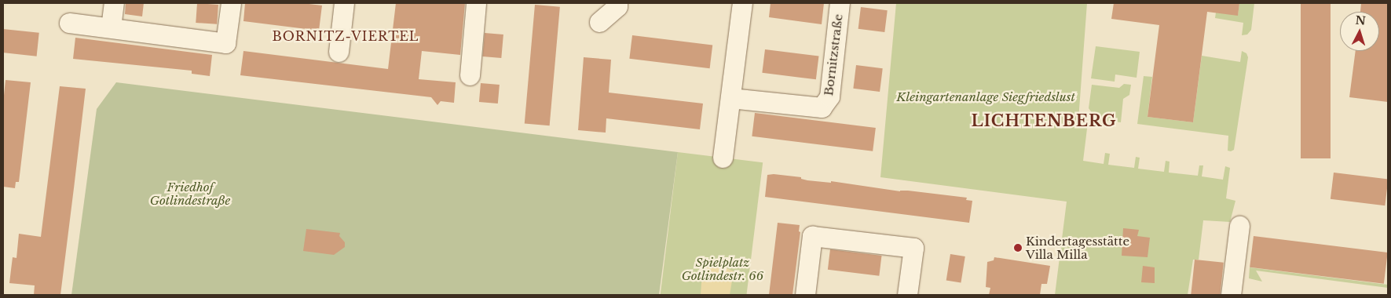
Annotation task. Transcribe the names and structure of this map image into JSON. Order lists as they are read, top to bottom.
{
  "streets": {
    "street": ["Bornitzstraße"]
  },
  "districts": ["BORNITZ-VIERTEL", "LICHTENBERG"],
  "parks": ["Kleingartenanlage Siegfriedslust", "Friedhof Gotlindestraße", "Spielplatz Gotlindestr. 66"],
  "places": ["Kindertagesstätte Villa Milla"],
  "north": "top"
}
